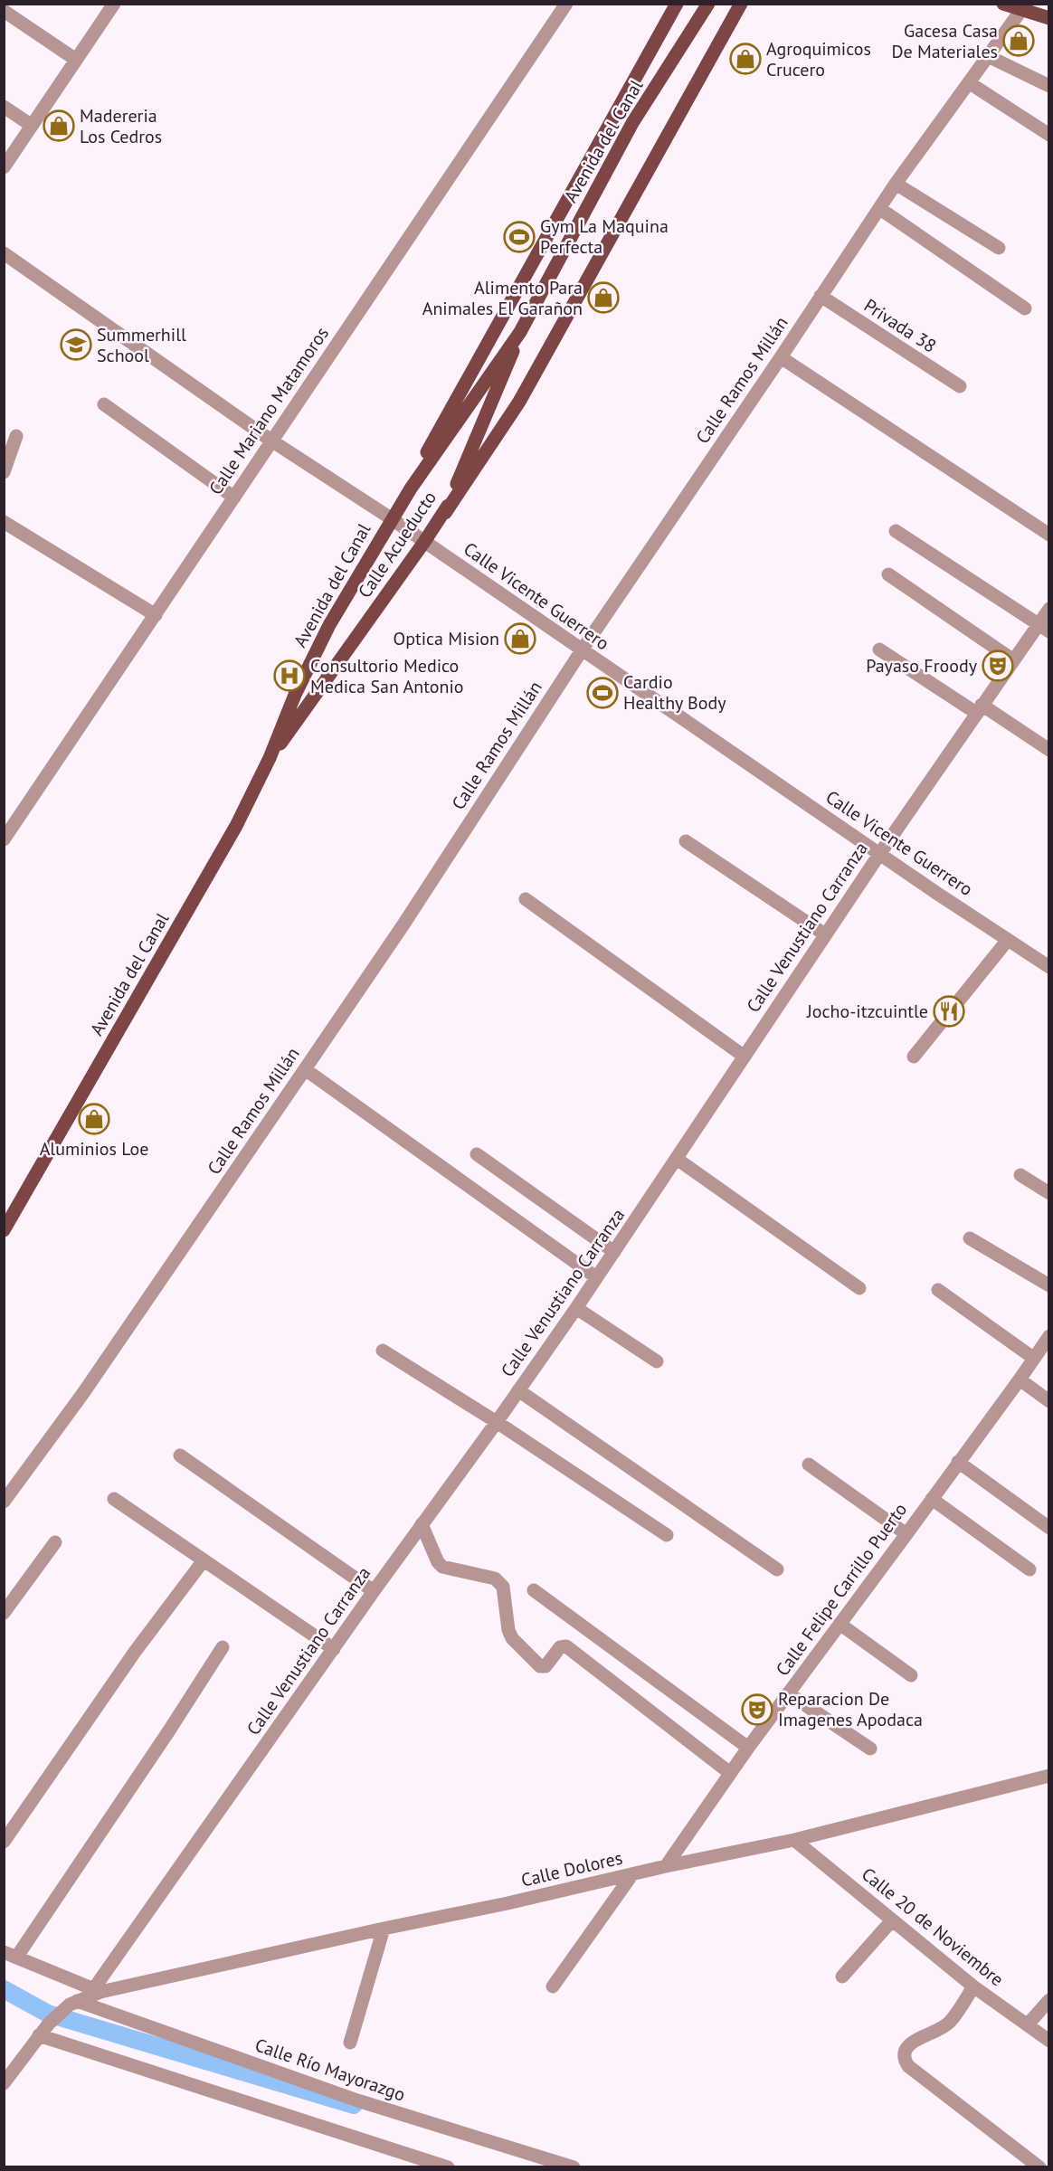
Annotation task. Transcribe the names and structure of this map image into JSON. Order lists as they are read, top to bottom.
{
  "streets": {
    "main road": ["Avenida del Canal", "Calle Acueducto"],
    "street": [
      "Privada 38",
      "Calle Ramos Millán",
      "Calle Mariano Matamoros",
      "Calle Vicente Guerrero",
      "Calle Venustiano Carranza",
      "Calle Felipe Carrillo Puerto",
      "Calle Dolores",
      "Calle 20 de Noviembre",
      "Calle Río Mayorazgo"
    ]
  },
  "crossings": [
    ["Avenida del Canal", "Calle Acueducto"],
    ["Avenida del Canal", "Calle Vicente Guerrero"],
    ["Privada 38", "Calle Ramos Millán"],
    ["Calle Ramos Millán", "Calle Vicente Guerrero"],
    ["Calle Mariano Matamoros", "Calle Vicente Guerrero"],
    ["Calle Acueducto", "Calle Vicente Guerrero"],
    ["Calle Vicente Guerrero", "Calle Venustiano Carranza"],
    ["Calle Venustiano Carranza", "Calle Dolores"],
    ["Calle Felipe Carrillo Puerto", "Calle Dolores"],
    ["Calle Dolores", "Calle 20 de Noviembre"],
    ["Calle Dolores", "Calle Río Mayorazgo"]
  ],
  "places": {
    "shop": [
      "Gacesa Casa De Materiales",
      "Agroquimicos Crucero",
      "Madereria Los Cedros",
      "Alimento Para Animales El Garañon",
      "Optica Mision",
      "Aluminios Loe"
    ],
    "sports": ["Gym La Maquina Perfecta", "Cardio Healthy Body"],
    "school or university": ["Summerhill School"],
    "theatre": ["Payaso Froody", "Reparacion De Imagenes Apodaca"],
    "hospital": ["Consultorio Medico Medica San Antonio"],
    "restaurant": ["Jocho-itzcuintle"]
  }
}
